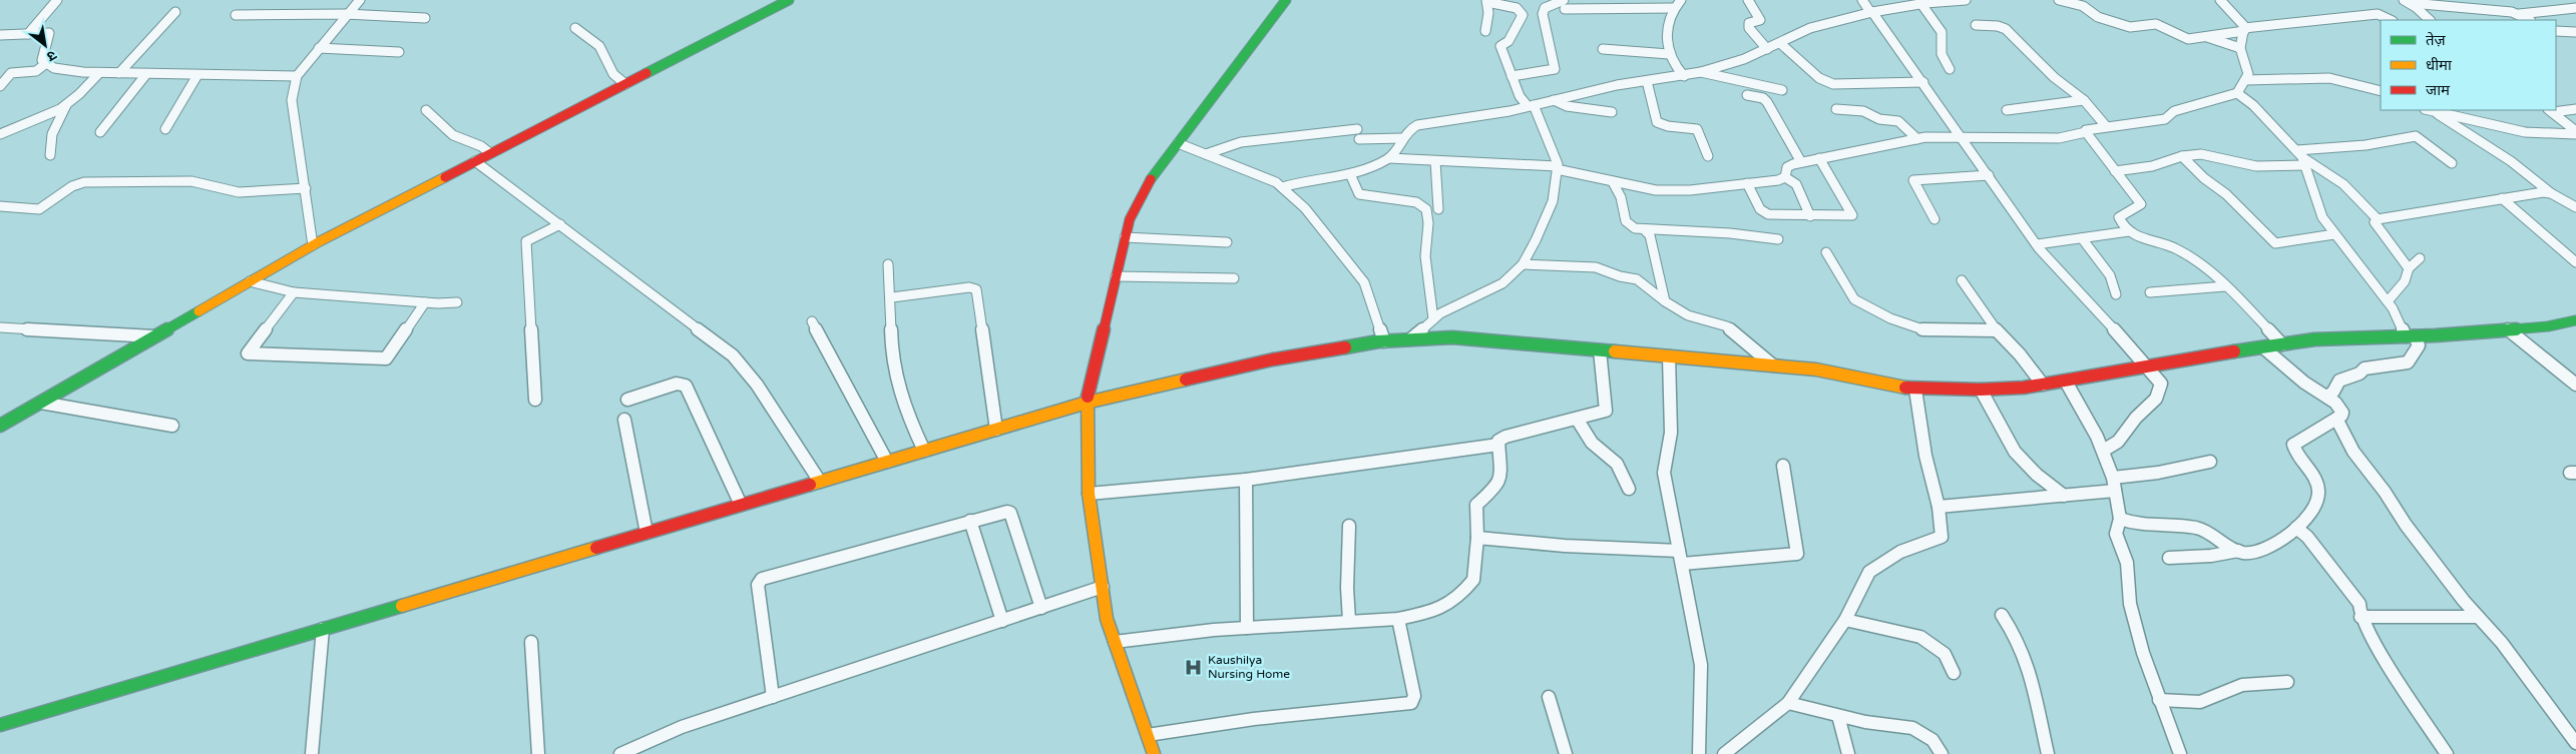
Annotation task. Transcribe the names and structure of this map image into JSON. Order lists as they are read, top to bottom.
{
  "places": {
    "hospital": ["Kaushilya Nursing Home"]
  },
  "legend": ["तेज़", "धीमा", "जाम"],
  "north": "bottom right"
}
